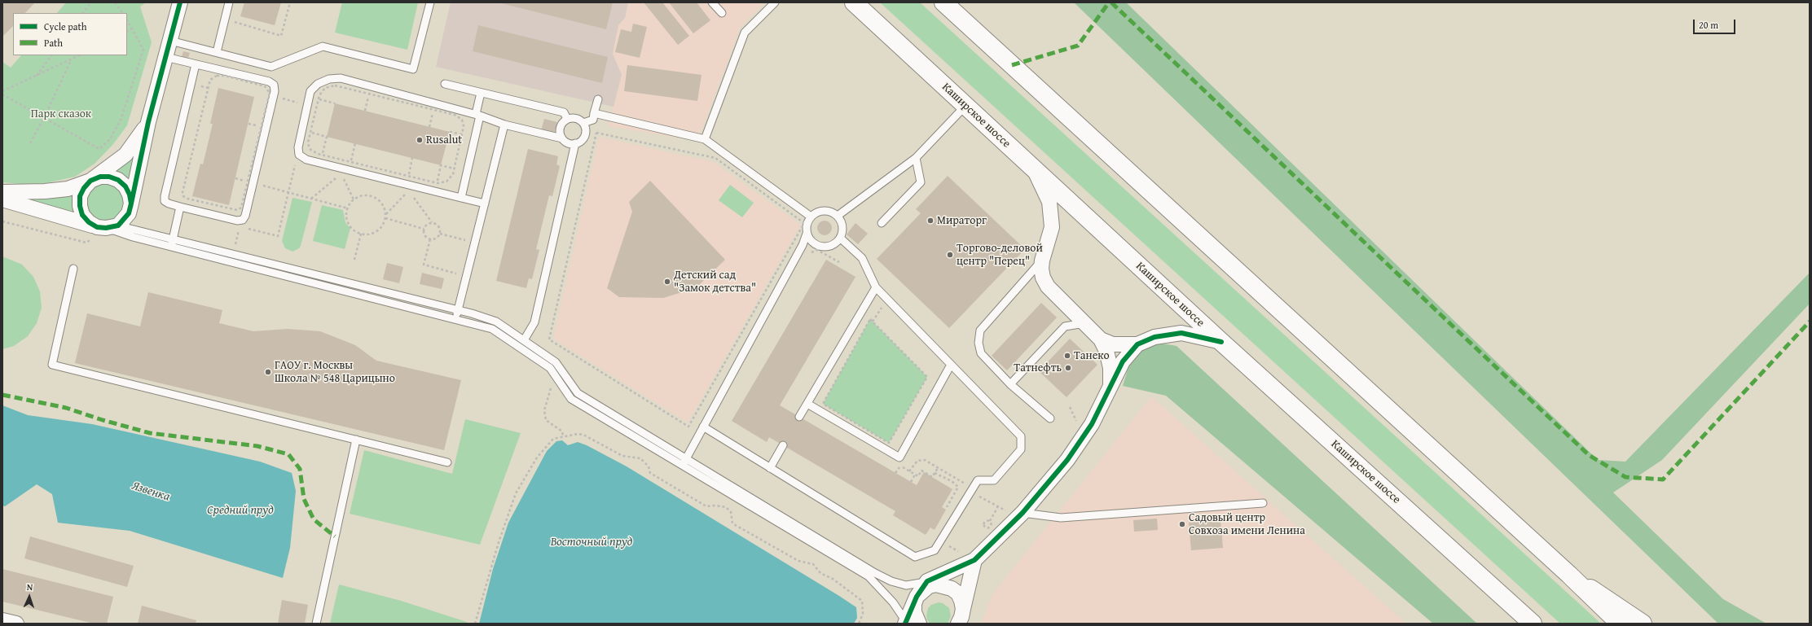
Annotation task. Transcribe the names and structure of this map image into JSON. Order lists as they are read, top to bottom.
{
  "streets": {
    "main road": ["Каширское шоссе"]
  },
  "water": ["Язвенка", "Средний пруд", "Восточный пруд"],
  "parks": ["Парк сказок"],
  "places": [
    "Rusalut",
    "Мираторг",
    "Торгово-деловой центр \"Перец\"",
    "Детский сад \"Замок детства\"",
    "Танеко",
    "Татнефть",
    "ГАОУ г. Москвы Школа № 548 Царицыно",
    "Садовый центр Совхоза имени Ленина"
  ],
  "legend": ["Cycle path", "Path"],
  "scale_bar": "20 m",
  "north": "top"
}
